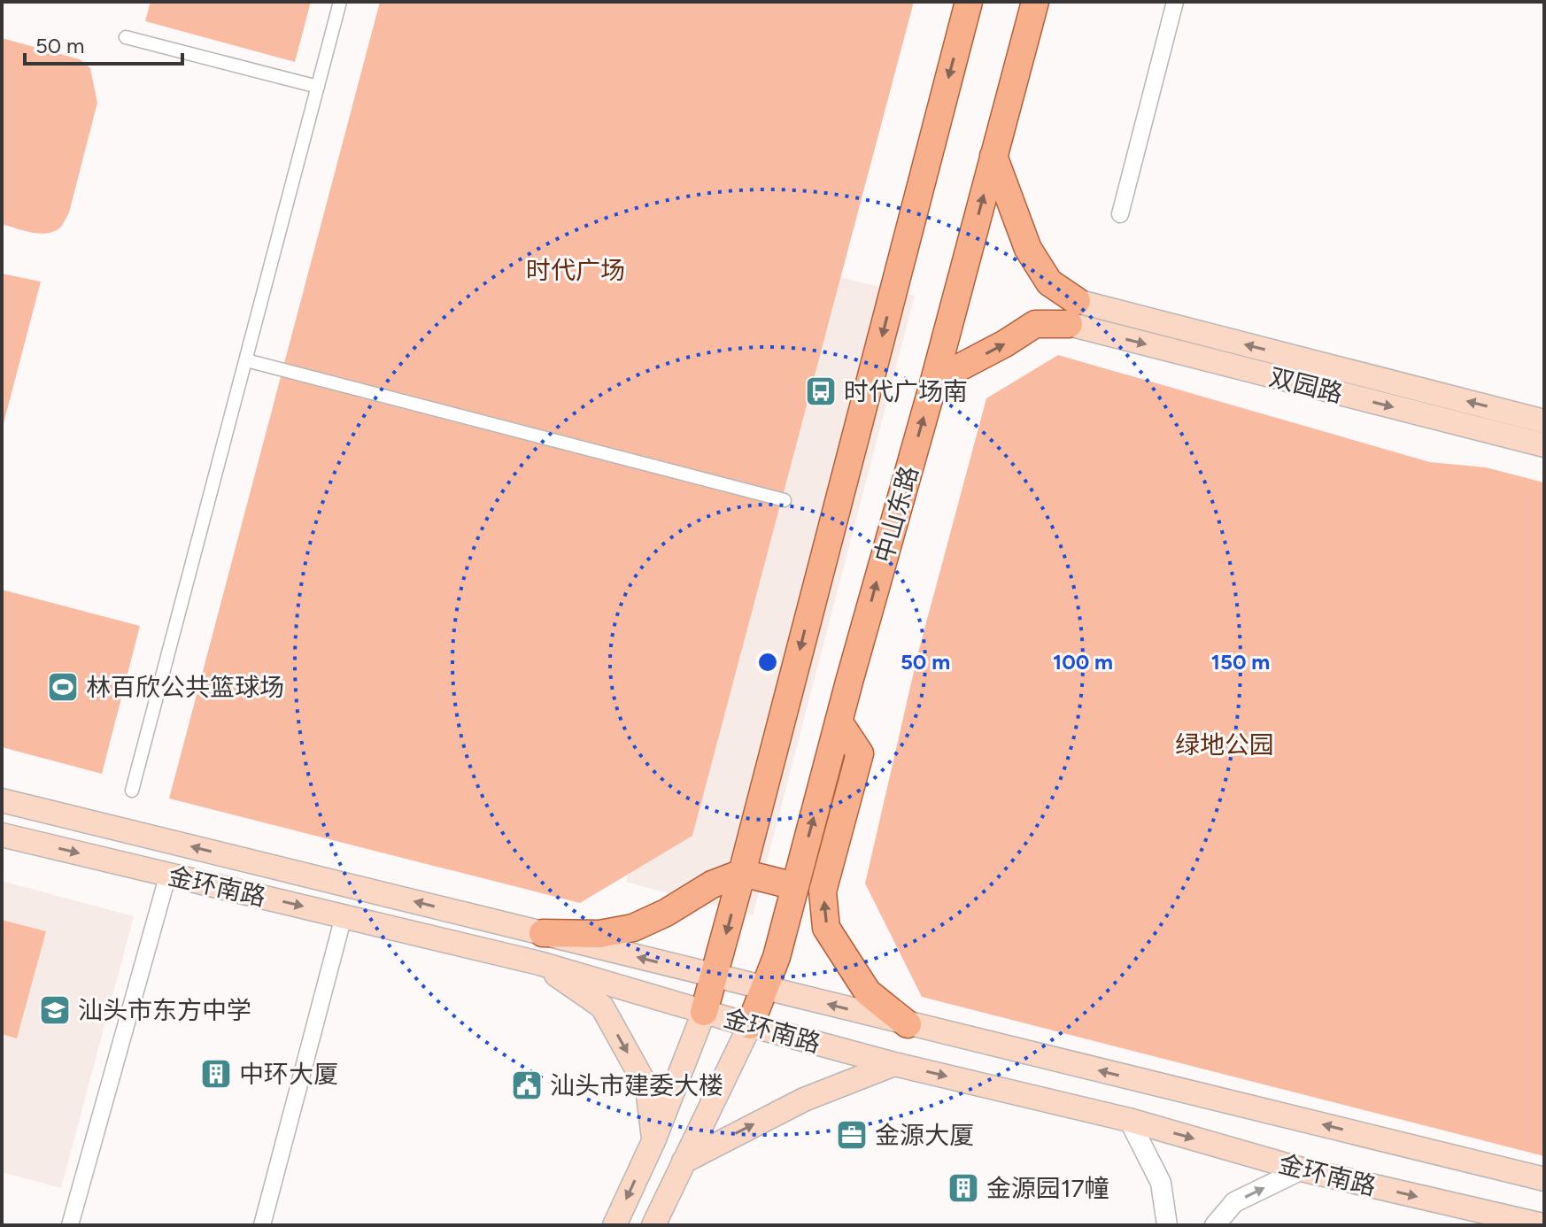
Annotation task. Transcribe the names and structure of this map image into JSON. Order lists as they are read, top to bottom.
{
  "streets": {
    "main road": ["双园路", "中山东路", "金环南路"]
  },
  "crossings": [
    ["中山东路", "金环南路"]
  ],
  "parks": ["时代广场", "绿地公园"],
  "places": {
    "bus stop": ["时代广场南"],
    "sports": ["林百欣公共篮球场"],
    "school or university": ["汕头市东方中学"],
    "building": ["中环大厦", "金源园17幢"],
    "public building": ["汕头市建委大楼"],
    "office": ["金源大厦"]
  },
  "scale_bar": "50 m",
  "rings": ["50 m", "100 m", "150 m"]
}
